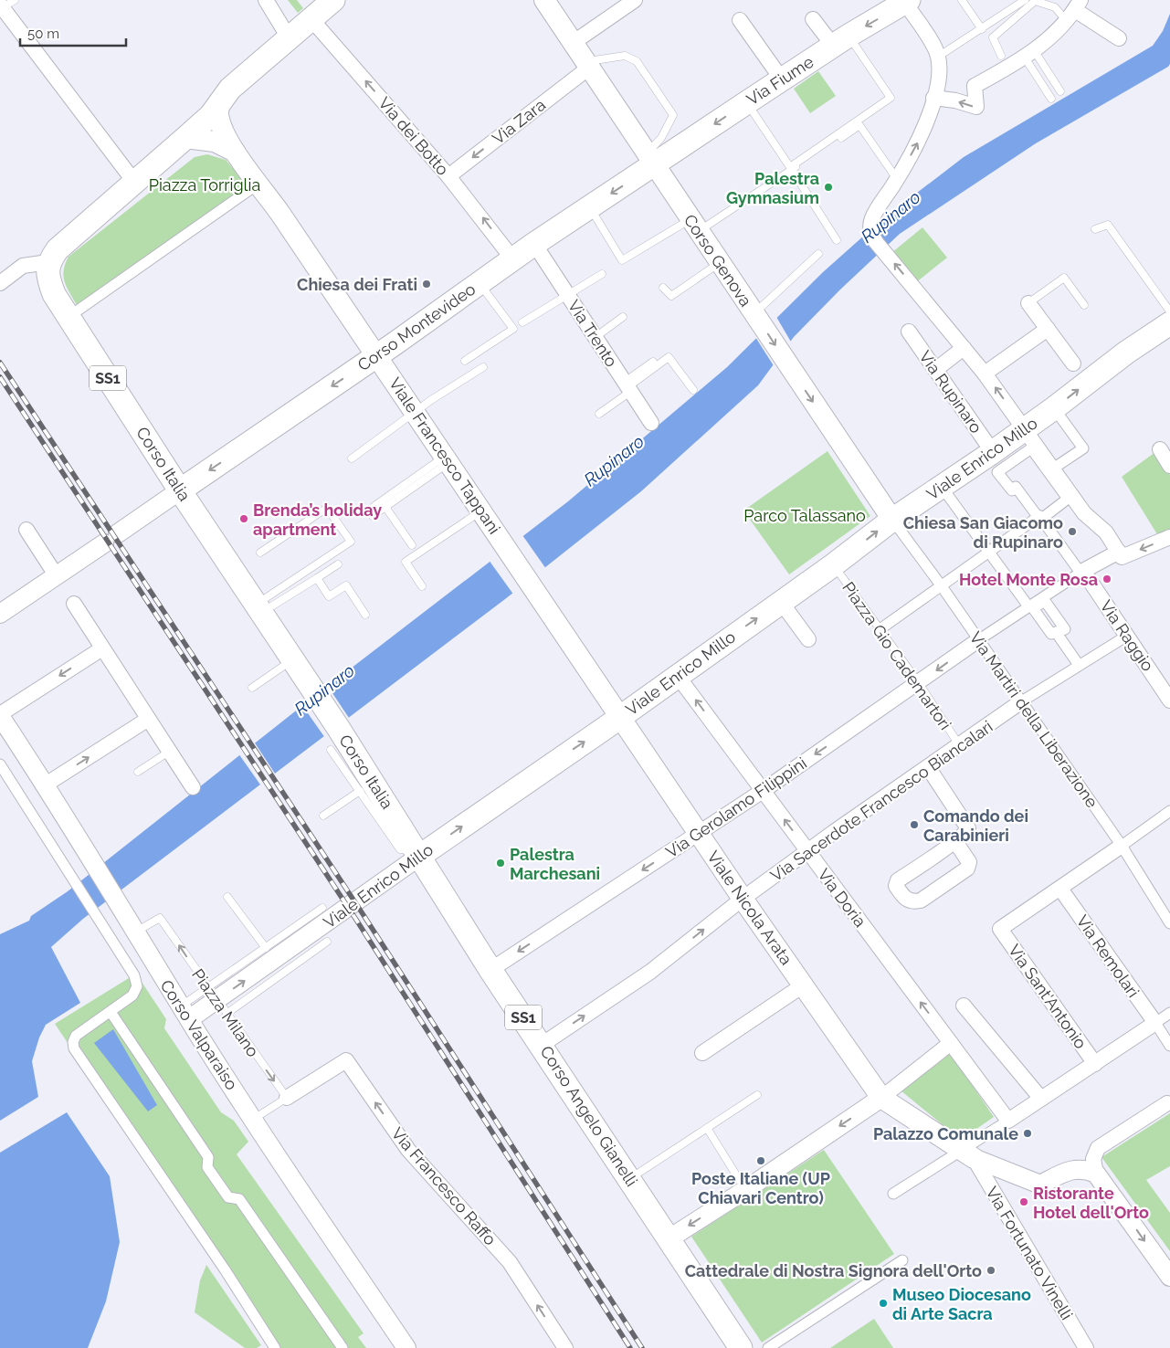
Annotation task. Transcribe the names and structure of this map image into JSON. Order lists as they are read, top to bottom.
{
  "streets": {
    "main road": [
      "Via Fiume",
      "Corso Genova",
      "Corso Montevideo",
      "SS1",
      "Viale Francesco Tappani",
      "Viale Enrico Millo",
      "Corso Italia",
      "Viale Nicola Arata",
      "Corso Angelo Gianelli"
    ],
    "street": [
      "Via Zara",
      "Via dei Botto",
      "Via Trento",
      "Via Rupinaro",
      "Via Raggio",
      "Via Martiri della Liberazione",
      "Via Sacerdote Francesco Biancalari",
      "Via Gerolamo Filippini",
      "Via Doria",
      "Via Remolari",
      "Via Sant'Antonio",
      "Corso Valparaiso",
      "Via Francesco Raffo",
      "Via Fortunato Vinelli"
    ],
    "lane": ["Piazza Gio Cademartori", "Piazza Milano"]
  },
  "crossings": [
    ["Via Fiume", "Corso Genova"],
    ["Via Fiume", "Corso Montevideo"],
    ["Via Zara", "Via dei Botto"],
    ["Via Zara", "Corso Genova"],
    ["Via dei Botto", "Corso Montevideo"],
    ["Corso Genova", "Corso Montevideo"],
    ["Corso Genova", "Viale Enrico Millo"],
    ["Corso Genova", "Via Martiri della Liberazione"],
    ["Corso Montevideo", "Via Trento"],
    ["Corso Montevideo", "Viale Francesco Tappani"],
    ["Corso Montevideo", "Corso Italia"],
    ["SS1", "Corso Angelo Gianelli"],
    ["Via Rupinaro", "Viale Enrico Millo"],
    ["Viale Francesco Tappani", "Viale Enrico Millo"],
    ["Viale Francesco Tappani", "Viale Nicola Arata"],
    ["Viale Enrico Millo", "Corso Italia"],
    ["Viale Enrico Millo", "Piazza Gio Cademartori"],
    ["Viale Enrico Millo", "Via Martiri della Liberazione"],
    ["Viale Enrico Millo", "Via Doria"],
    ["Viale Enrico Millo", "Viale Nicola Arata"],
    ["Viale Enrico Millo", "Piazza Milano"],
    ["Viale Enrico Millo", "Corso Valparaiso"],
    ["Viale Enrico Millo", "Corso Angelo Gianelli"],
    ["Corso Italia", "Corso Angelo Gianelli"],
    ["Piazza Gio Cademartori", "Via Sacerdote Francesco Biancalari"],
    ["Piazza Gio Cademartori", "Via Gerolamo Filippini"],
    ["Via Martiri della Liberazione", "Via Sacerdote Francesco Biancalari"],
    ["Via Martiri della Liberazione", "Via Gerolamo Filippini"],
    ["Via Sacerdote Francesco Biancalari", "Via Doria"],
    ["Via Sacerdote Francesco Biancalari", "Viale Nicola Arata"],
    ["Via Sacerdote Francesco Biancalari", "Corso Angelo Gianelli"],
    ["Via Gerolamo Filippini", "Via Doria"],
    ["Via Gerolamo Filippini", "Viale Nicola Arata"],
    ["Via Gerolamo Filippini", "Corso Angelo Gianelli"],
    ["Via Remolari", "Via Sant'Antonio"],
    ["Piazza Milano", "Corso Valparaiso"],
    ["Piazza Milano", "Via Francesco Raffo"]
  ],
  "one_way": [
    "Via Fiume",
    "Via Zara",
    "Via dei Botto",
    "Corso Genova",
    "Corso Montevideo",
    "Viale Enrico Millo",
    "Via Gerolamo Filippini",
    "Via Doria",
    "Via Francesco Raffo"
  ],
  "water": ["Rupinaro"],
  "parks": ["Piazza Torriglia", "Parco Talassano"],
  "places": [
    "Palestra Gymnasium",
    "Chiesa dei Frati",
    "Brenda’s holiday apartment",
    "Chiesa San Giacomo di Rupinaro",
    "Hotel Monte Rosa",
    "Comando dei Carabinieri",
    "Palestra Marchesani",
    "Palazzo Comunale",
    "Poste Italiane (UP Chiavari Centro)",
    "Ristorante Hotel dell'Orto",
    "Cattedrale di Nostra Signora dell'Orto",
    "Museo Diocesano di Arte Sacra"
  ],
  "scale_bar": "50 m"
}
